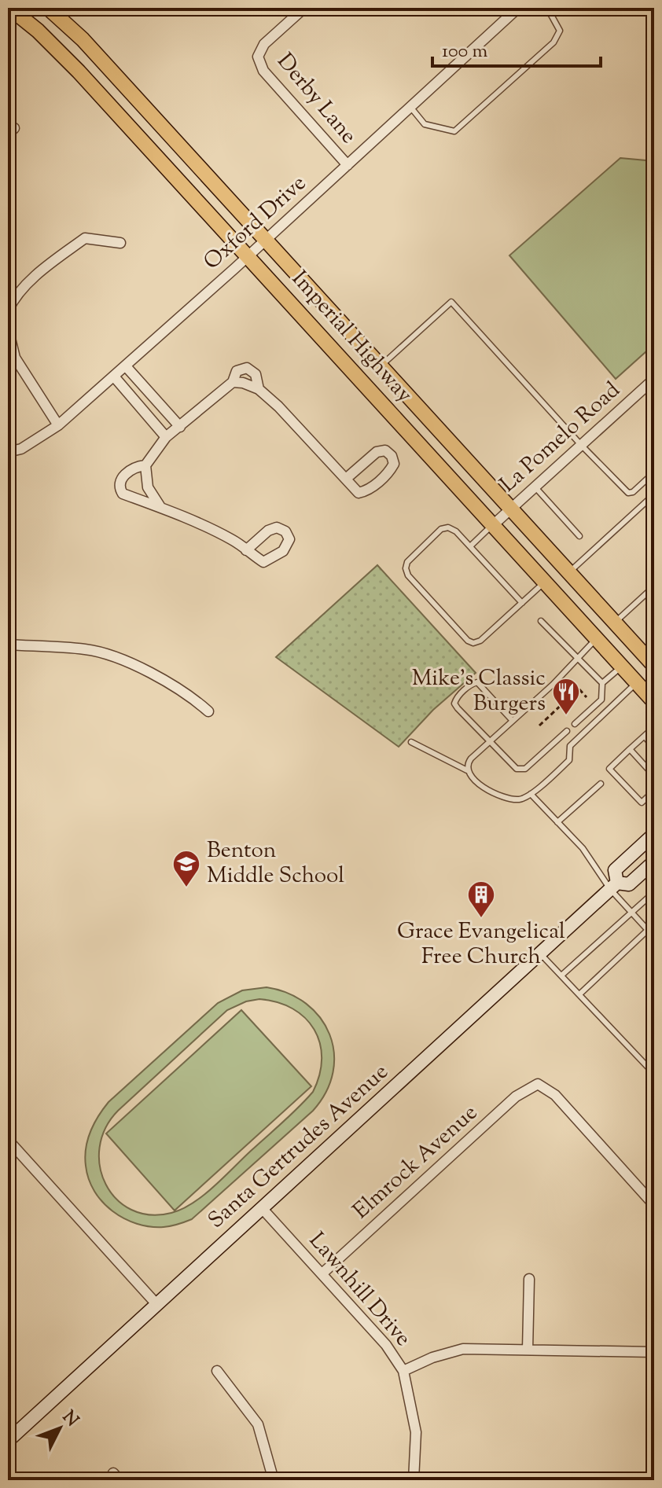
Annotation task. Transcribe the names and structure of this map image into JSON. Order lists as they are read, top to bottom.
{
  "streets": {
    "main road": ["Imperial Highway", "Santa Gertrudes Avenue"],
    "street": [
      "Derby Lane",
      "Oxford Drive",
      "La Pomelo Road",
      "Elmrock Avenue",
      "Lawnhill Drive"
    ]
  },
  "crossings": [
    ["Derby Lane", "Oxford Drive"],
    ["Oxford Drive", "Imperial Highway"],
    ["Imperial Highway", "La Pomelo Road"],
    ["Santa Gertrudes Avenue", "Lawnhill Drive"],
    ["Elmrock Avenue", "Lawnhill Drive"]
  ],
  "places": {
    "restaurant": ["Mike's Classic Burgers"],
    "school or university": ["Benton Middle School"],
    "building": ["Grace Evangelical Free Church"]
  },
  "scale_bar": "100 m",
  "north": "top right"
}
